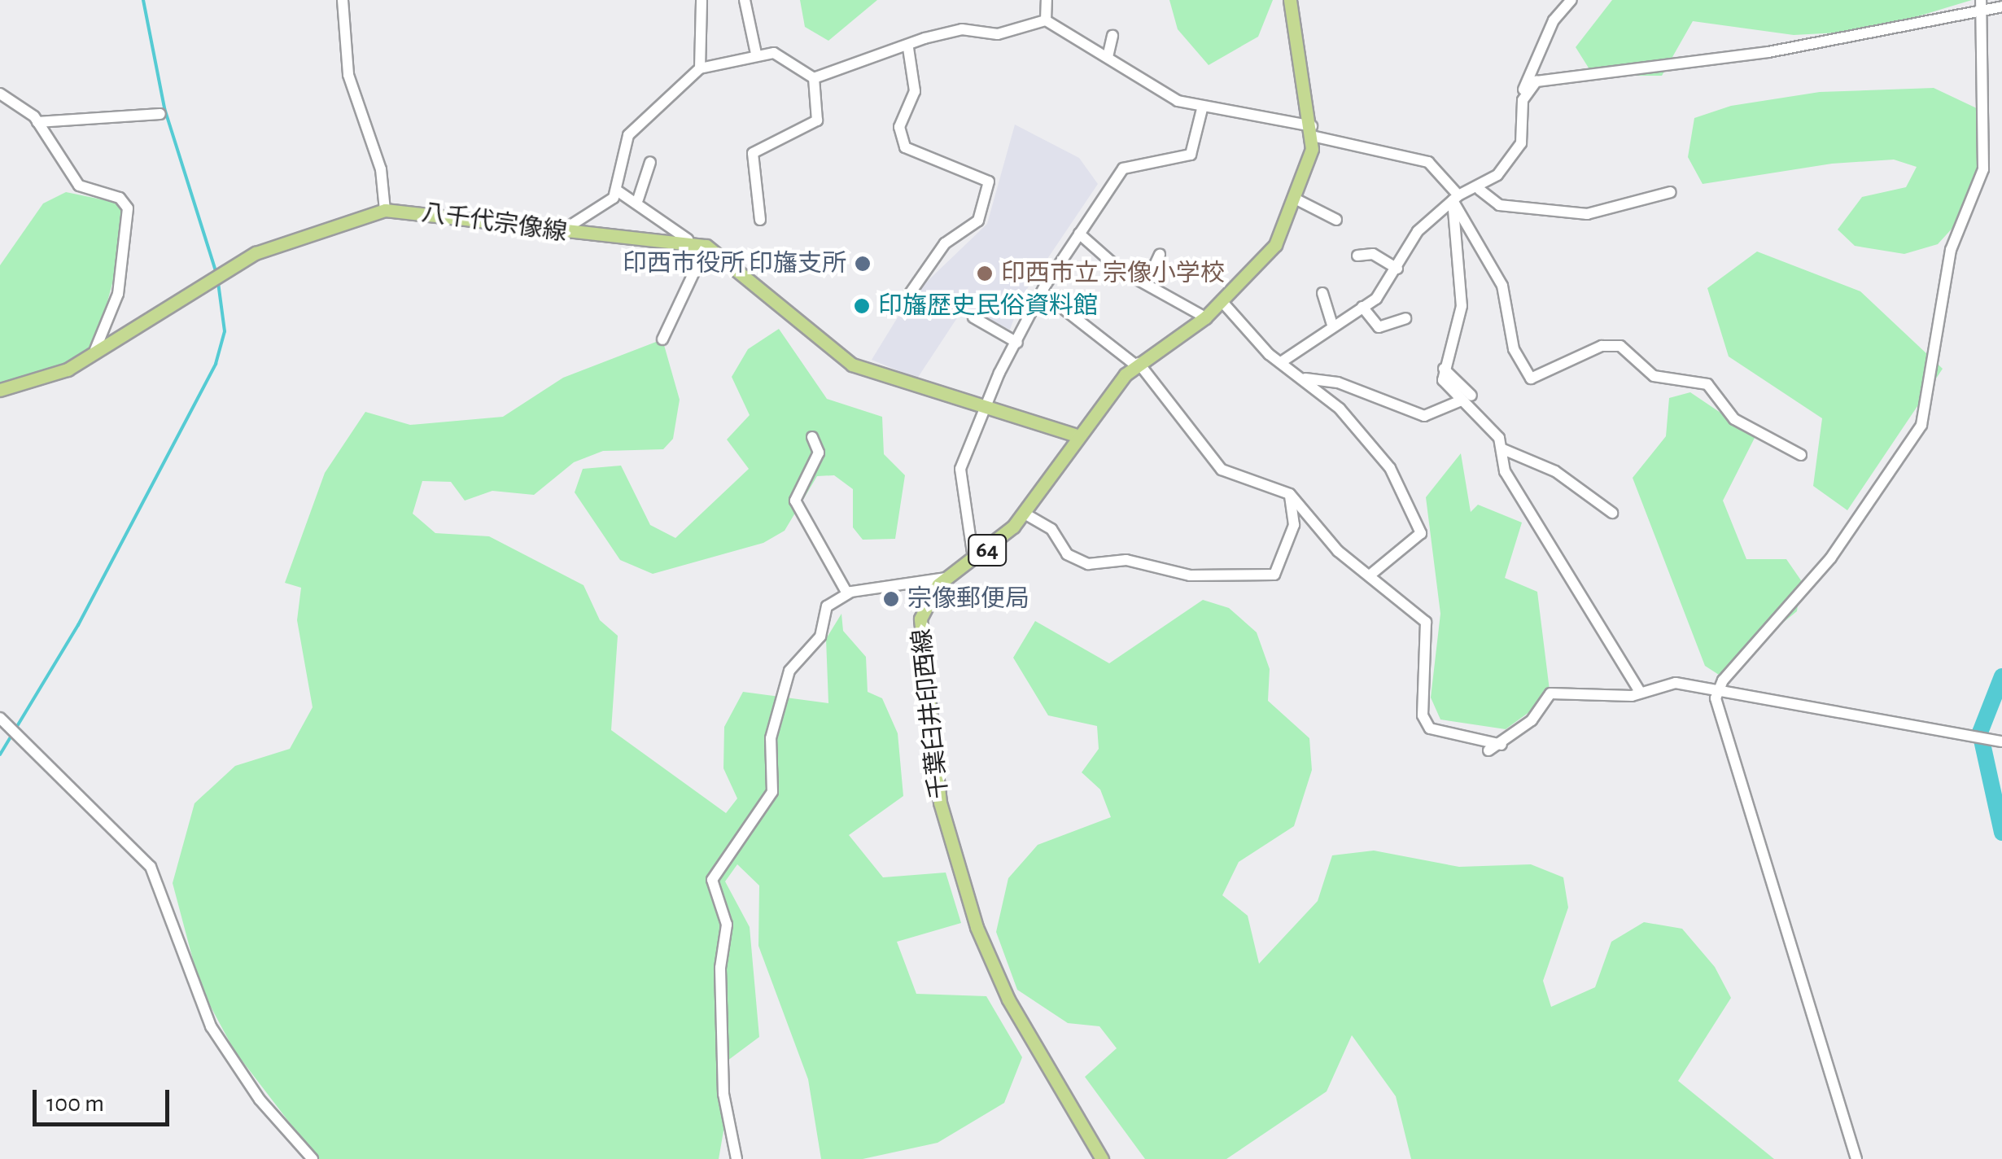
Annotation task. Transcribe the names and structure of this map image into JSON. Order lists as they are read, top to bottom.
{
  "streets": {
    "main road": ["八千代宗像線", "64", "千葉臼井印西線"]
  },
  "crossings": [
    ["八千代宗像線", "千葉臼井印西線"]
  ],
  "places": [
    "印西市役所 印旛支所",
    "印西市立 宗像小学校",
    "印旛歴史民俗資料館",
    "宗像郵便局"
  ],
  "scale_bar": "100 m"
}
